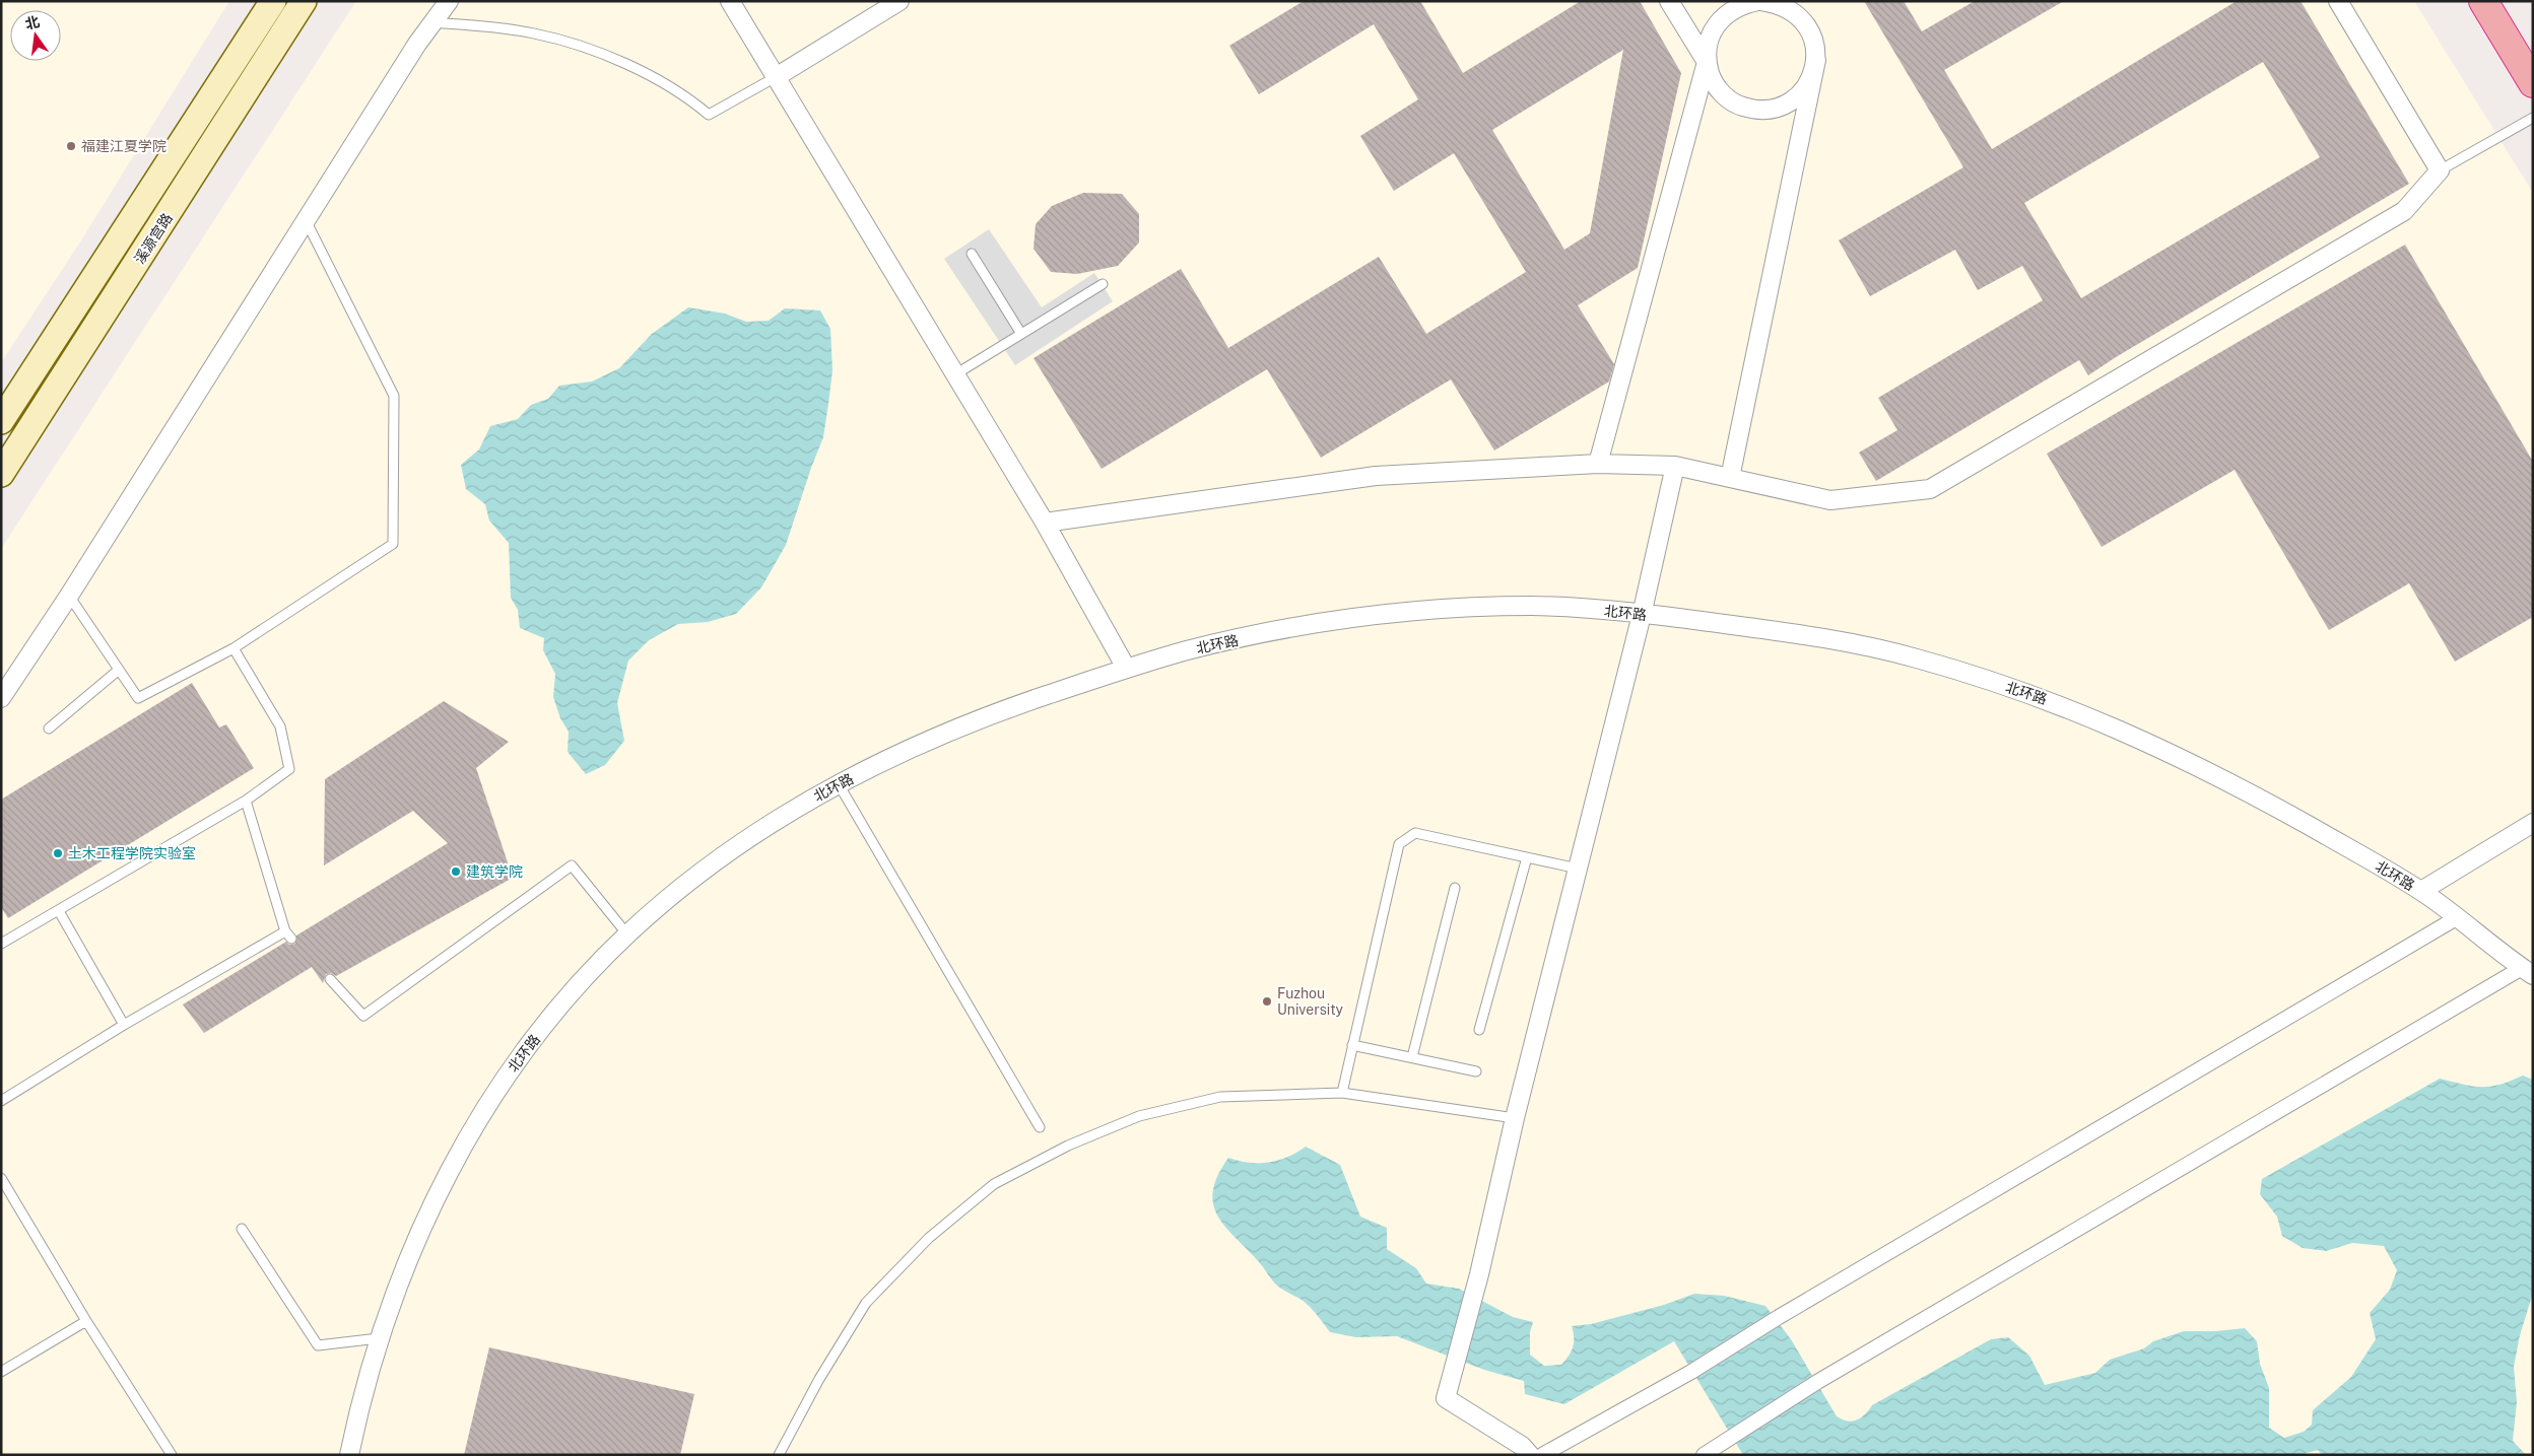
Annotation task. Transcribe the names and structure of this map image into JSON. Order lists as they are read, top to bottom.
{
  "streets": {
    "main road": ["溪源宫路"],
    "street": ["北环路"]
  },
  "places": [
    "福建江夏学院",
    "土木工程学院实验室",
    "建筑学院",
    "Fuzhou University"
  ],
  "north": "top"
}
